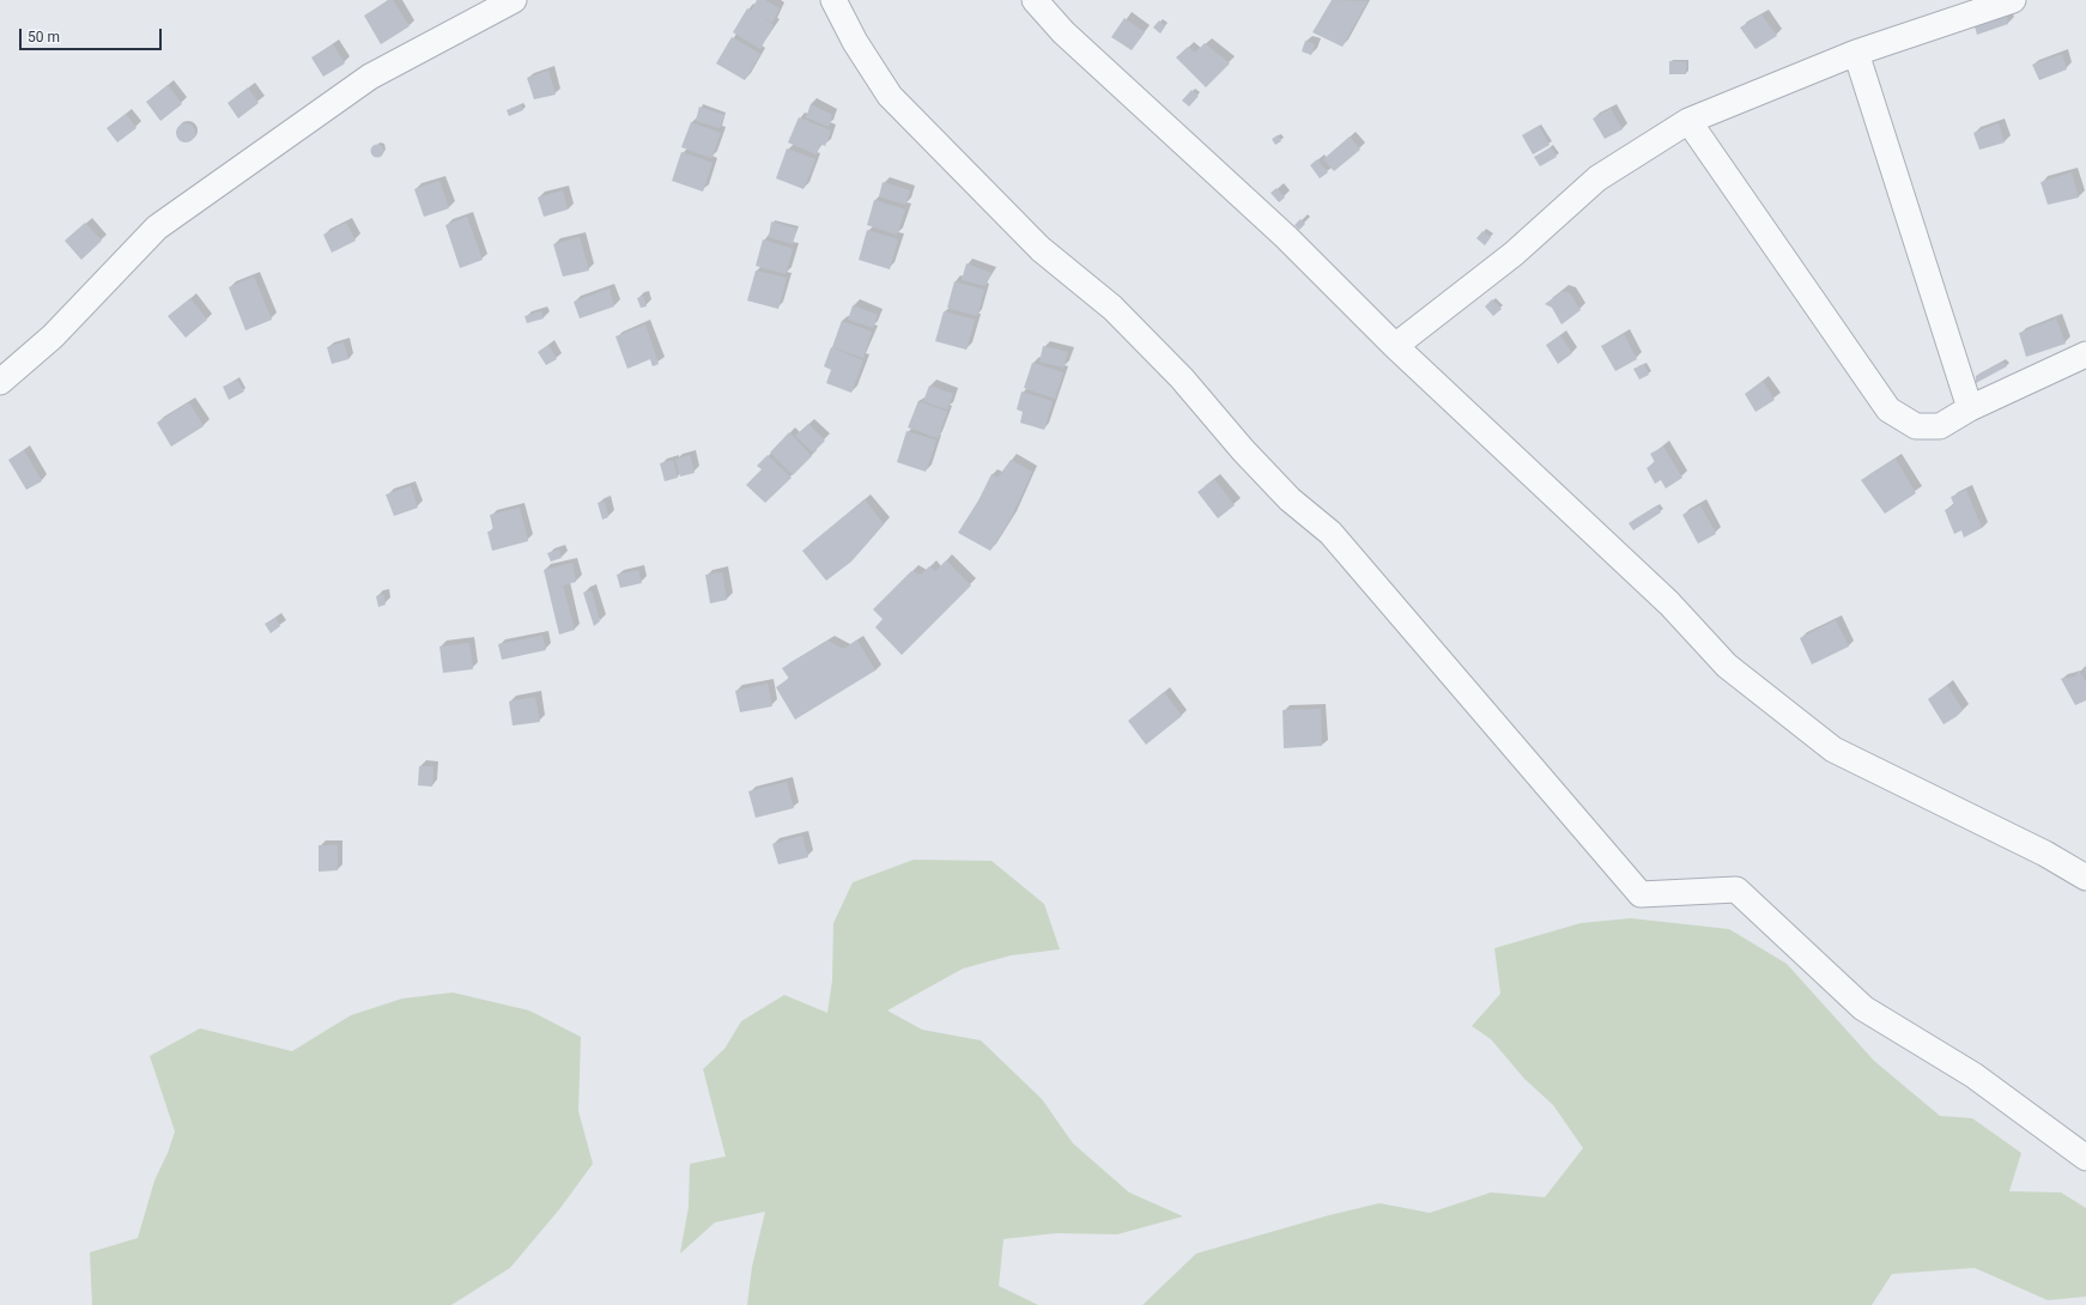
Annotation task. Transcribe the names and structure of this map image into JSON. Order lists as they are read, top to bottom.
{
  "scale_bar": "50 m"
}
